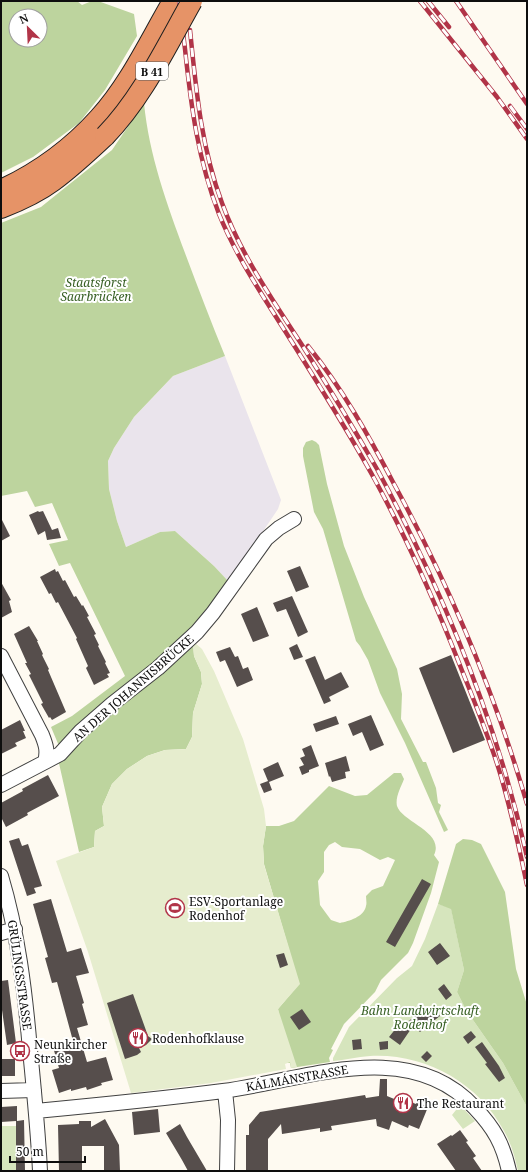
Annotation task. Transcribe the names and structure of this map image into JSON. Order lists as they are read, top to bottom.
{
  "streets": {
    "highway": ["B 41"],
    "street": ["AN DER JOHANNISBRÜCKE", "GRÜLINGSSTRASSE", "KÁLMÁNSTRASSE"]
  },
  "crossings": [
    ["GRÜLINGSSTRASSE", "KÁLMÁNSTRASSE"]
  ],
  "parks": ["Staatsforst Saarbrücken", "Bahn Landwirtschaft Rodenhof"],
  "places": {
    "sports": ["ESV-Sportanlage Rodenhof"],
    "restaurant": ["Rodenhofklause", "The Restaurant"],
    "bus stop": ["Neunkircher Straße"]
  },
  "scale_bar": "50 m",
  "north": "top left"
}
